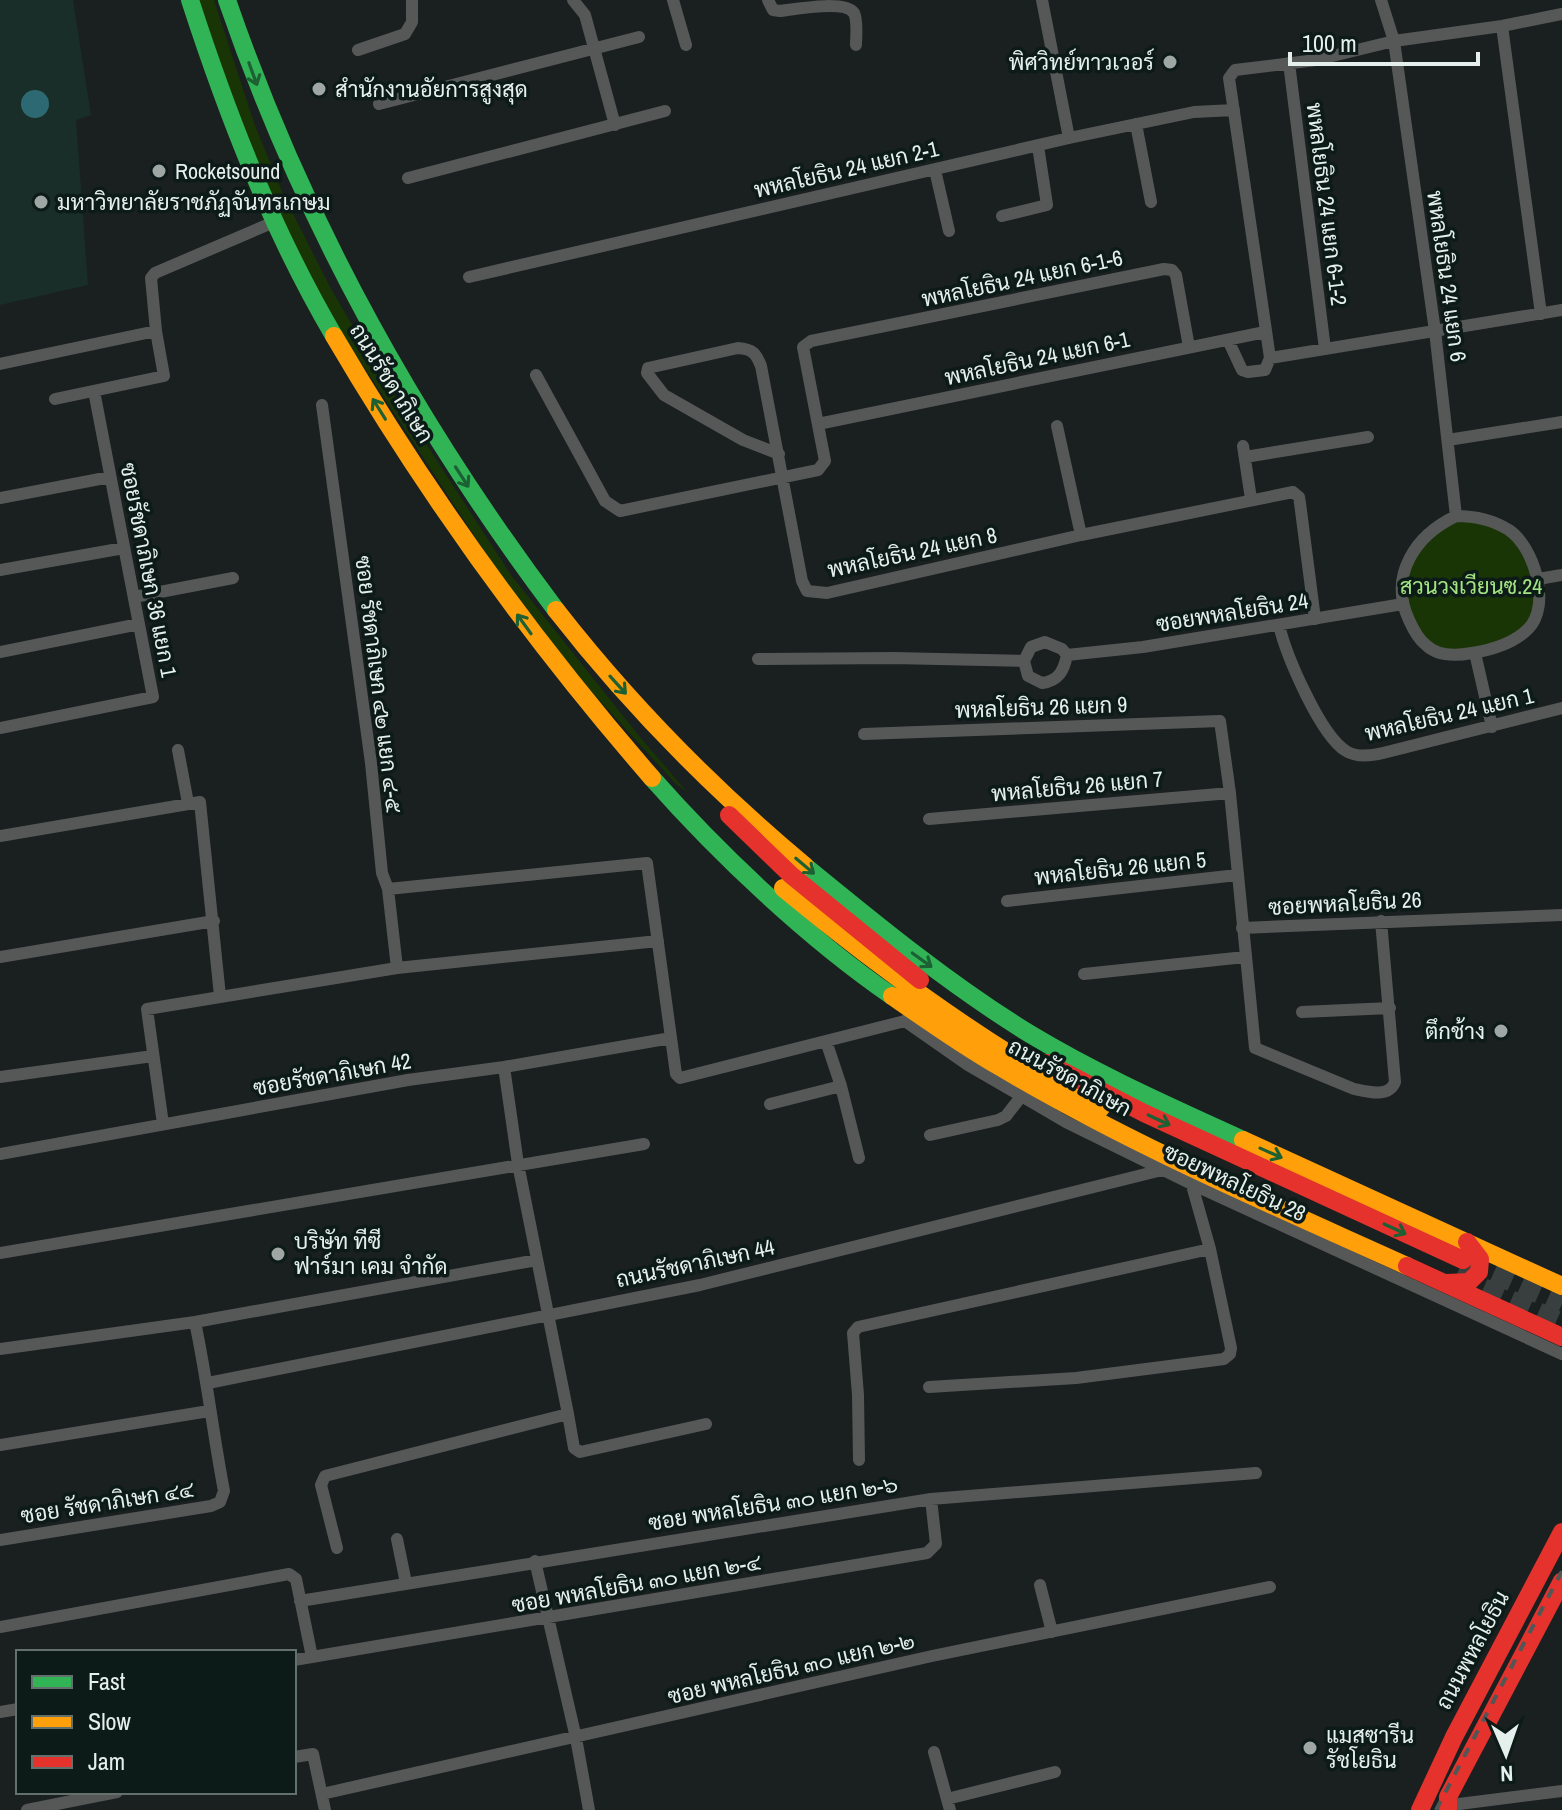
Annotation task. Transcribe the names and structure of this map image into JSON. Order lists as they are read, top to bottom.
{
  "streets": {
    "main road": ["ถนนรัชดาภิเษก", "ถนนพหลโยธิน"],
    "street": [
      "พหลโยธิน 24 แยก 2-1",
      "พหลโยธิน 24 แยก 6-1-2",
      "พหลโยธิน 24 แยก 6",
      "พหลโยธิน 24 แยก 6-1-6",
      "พหลโยธิน 24 แยก 6-1",
      "พหลโยธิน 24 แยก 8",
      "ซอยรัชดาภิเษก 36 แยก 1",
      "ซอยพหลโยธิน 24",
      "ซอย รัชดาภิเษก ๔๒ แยก ๔-๕",
      "พหลโยธิน 26 แยก 9",
      "พหลโยธิน 24 แยก 1",
      "พหลโยธิน 26 แยก 7",
      "พหลโยธิน 26 แยก 5",
      "ซอยพหลโยธิน 26",
      "ซอยรัชดาภิเษก 42",
      "ซอยพหลโยธิน 28",
      "ถนนรัชดาภิเษก 44",
      "ซอย รัชดาภิเษก ๔๔",
      "ซอย พหลโยธิน ๓๐ แยก ๒-๖",
      "ซอย พหลโยธิน ๓๐ แยก ๒-๔",
      "ซอย พหลโยธิน ๓๐ แยก ๒-๒"
    ]
  },
  "crossings": [
    ["พหลโยธิน 24 แยก 6", "ซอยพหลโยธิน 24"],
    ["พหลโยธิน 24 แยก 6-1-6", "พหลโยธิน 24 แยก 6-1"],
    ["ถนนรัชดาภิเษก", "ซอยพหลโยธิน 28"],
    ["ถนนรัชดาภิเษก", "ถนนรัชดาภิเษก 44"],
    ["พหลโยธิน 24 แยก 8", "ซอยพหลโยธิน 24"],
    ["ซอยพหลโยธิน 24", "พหลโยธิน 24 แยก 1"],
    ["พหลโยธิน 26 แยก 9", "ซอยพหลโยธิน 26"],
    ["พหลโยธิน 26 แยก 7", "ซอยพหลโยธิน 26"],
    ["พหลโยธิน 26 แยก 5", "ซอยพหลโยธิน 26"],
    ["ซอยพหลโยธิน 28", "ถนนรัชดาภิเษก 44"],
    ["ซอย พหลโยธิน ๓๐ แยก ๒-๖", "ซอย พหลโยธิน ๓๐ แยก ๒-๔"]
  ],
  "parks": ["สวนวงเวียนซ.24"],
  "places": [
    "พิศวิทย์ทาวเวอร์",
    "สำนักงานอัยการสูงสุด",
    "Rocketsound",
    "มหาวิทยาลัยราชภัฏจันทรเกษม",
    "ตึกช้าง",
    "บริษัท ทีซี ฟาร์มา เคม จำกัด",
    "แมสซารีน รัชโยธิน"
  ],
  "legend": ["Fast", "Slow", "Jam"],
  "scale_bar": "100 m",
  "north": "bottom"
}
